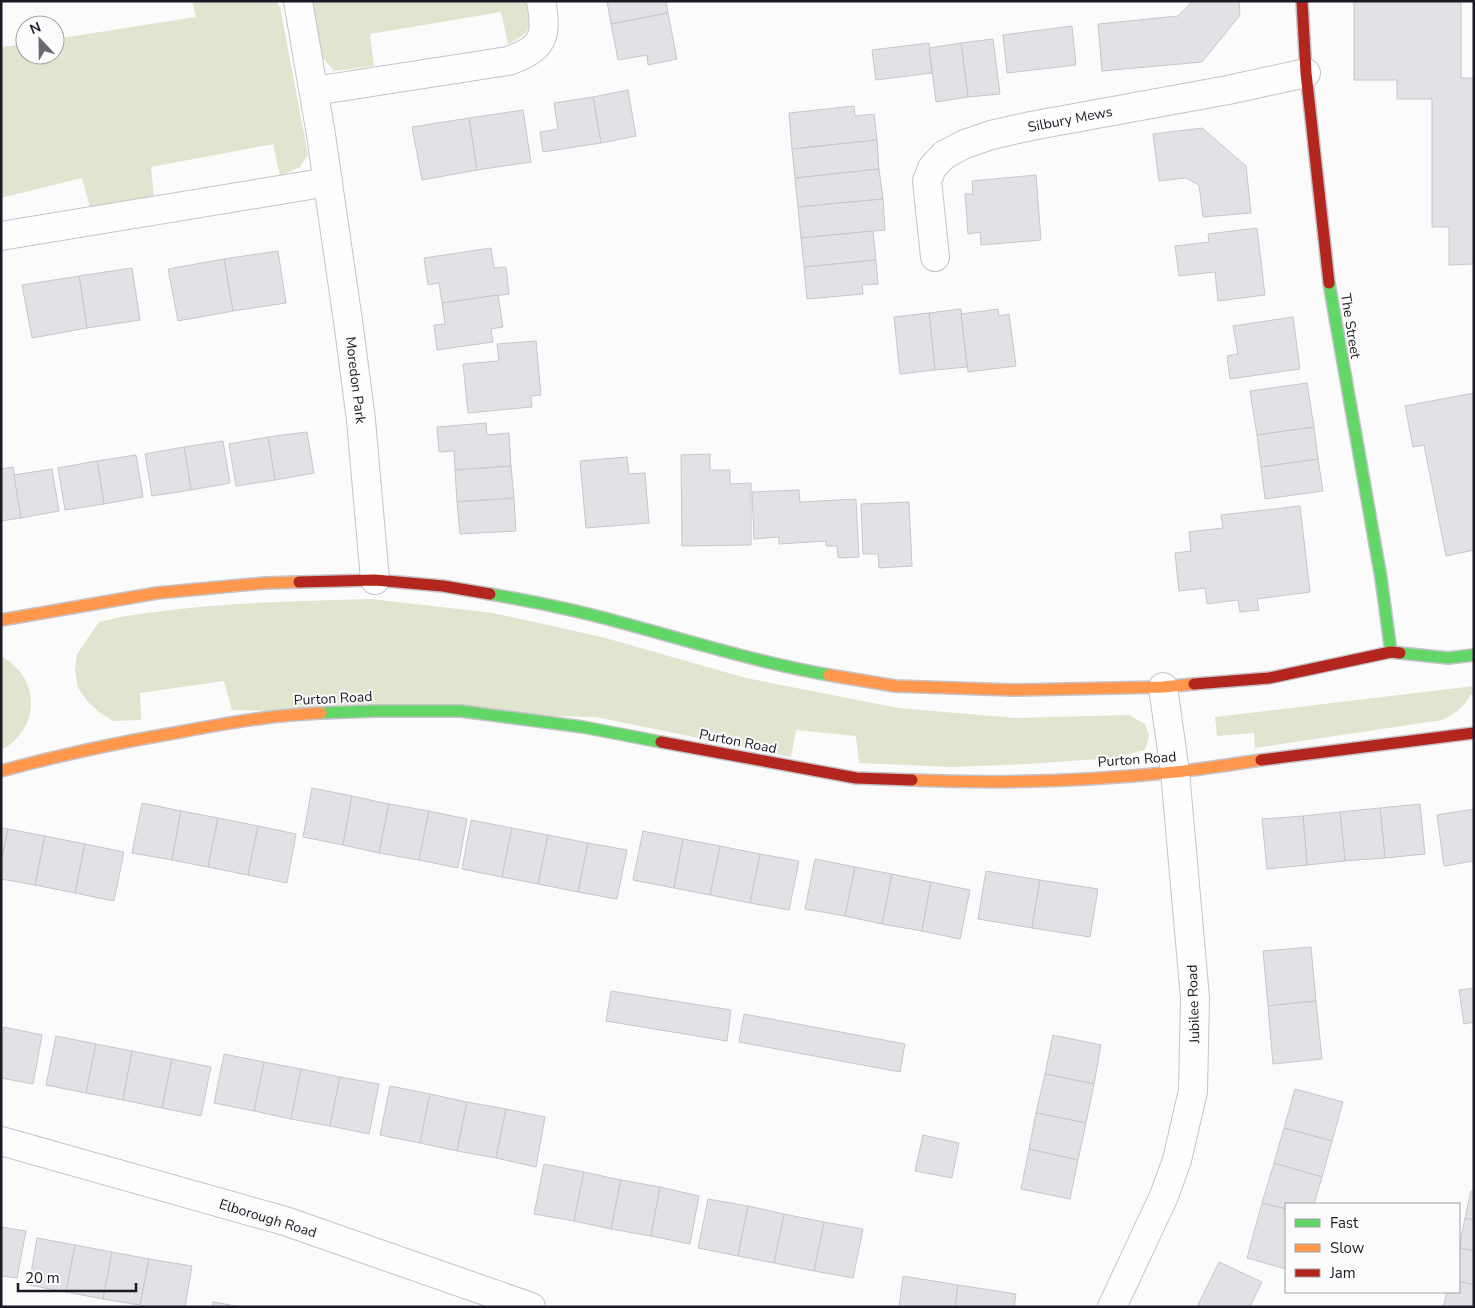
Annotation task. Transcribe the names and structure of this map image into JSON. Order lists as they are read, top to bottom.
{
  "streets": {
    "street": [
      "Silbury Mews",
      "The Street",
      "Moredon Park",
      "Purton Road",
      "Jubilee Road",
      "Elborough Road"
    ]
  },
  "crossings": [
    ["Silbury Mews", "The Street"],
    ["Purton Road", "Jubilee Road"]
  ],
  "legend": ["Fast", "Slow", "Jam"],
  "scale_bar": "20 m",
  "north": "top"
}
